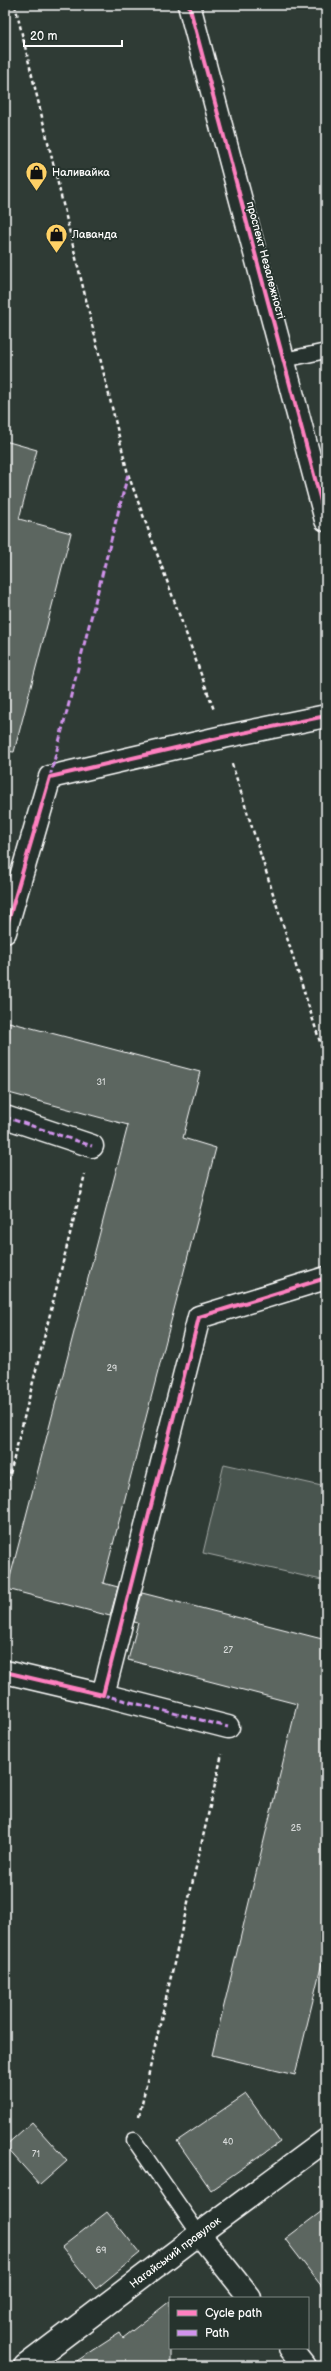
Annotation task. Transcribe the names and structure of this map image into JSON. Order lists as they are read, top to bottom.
{
  "streets": {
    "street": ["проспект Незалежності", "Нагайський провулок"]
  },
  "places": {
    "shop": ["Наливайка", "Лаванда"]
  },
  "house_numbers": [
    "31",
    "29",
    "27",
    "25",
    "40",
    "71",
    "69"
  ],
  "legend": ["Cycle path", "Path"],
  "scale_bar": "20 m"
}
